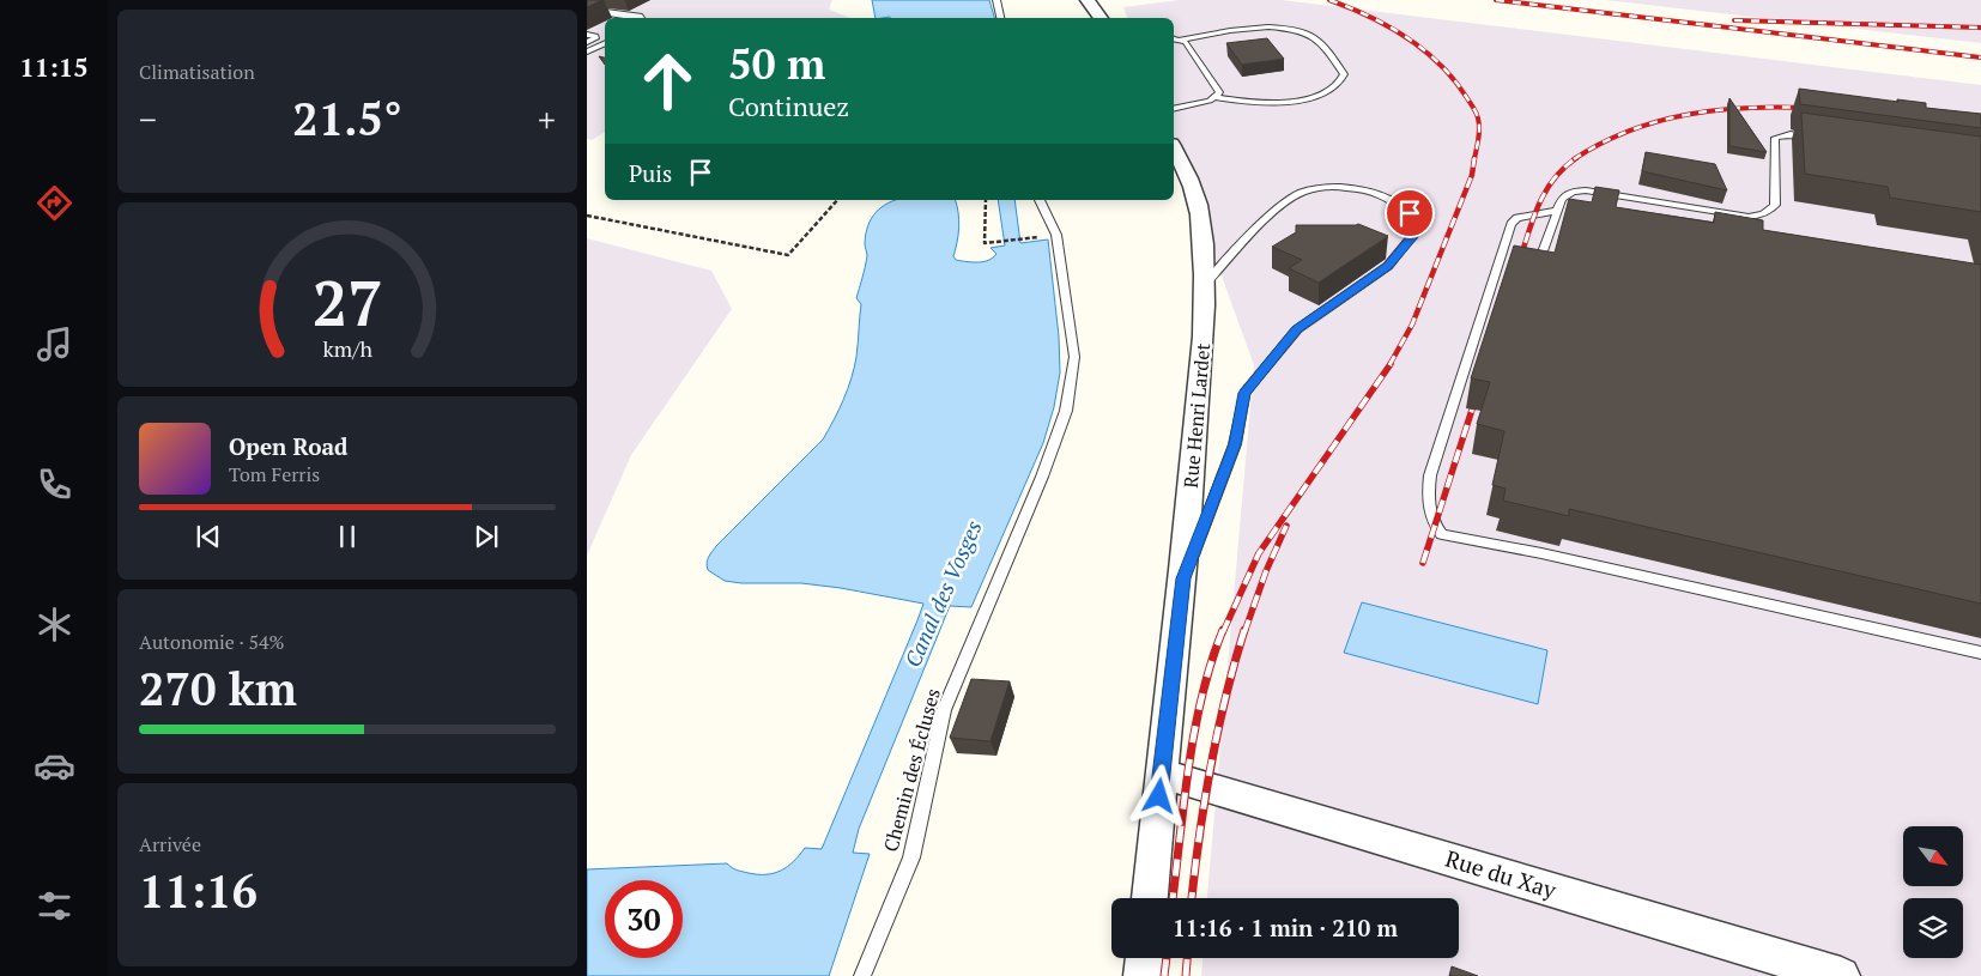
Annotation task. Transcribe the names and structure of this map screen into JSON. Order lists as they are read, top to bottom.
{
  "streets": {
    "street": ["Rue Henri Lardet", "Rue du Xay"],
    "lane": ["Chemin des Écluses"]
  },
  "crossings": [
    ["Rue Henri Lardet", "Rue du Xay"]
  ],
  "water": ["Canal des Vosges"],
  "north": "bottom right",
  "page": {
    "tabs": "11:15",
    "tile": [
      "Climatisation",
      ["Autonomie · 54%", "270 km"],
      ["Arrivée", "11:16"]
    ],
    "turn": ["50 m", "Continuez"],
    "heat": ["−", "21.5°", "+"],
    "then": "Puis",
    "song": ["Open Road", "Tom Ferris"],
    "limit": "30",
    "trip": "11:16 · 1 min · 210 m",
    "gauge": ["27", "km/h"]
  }
}
